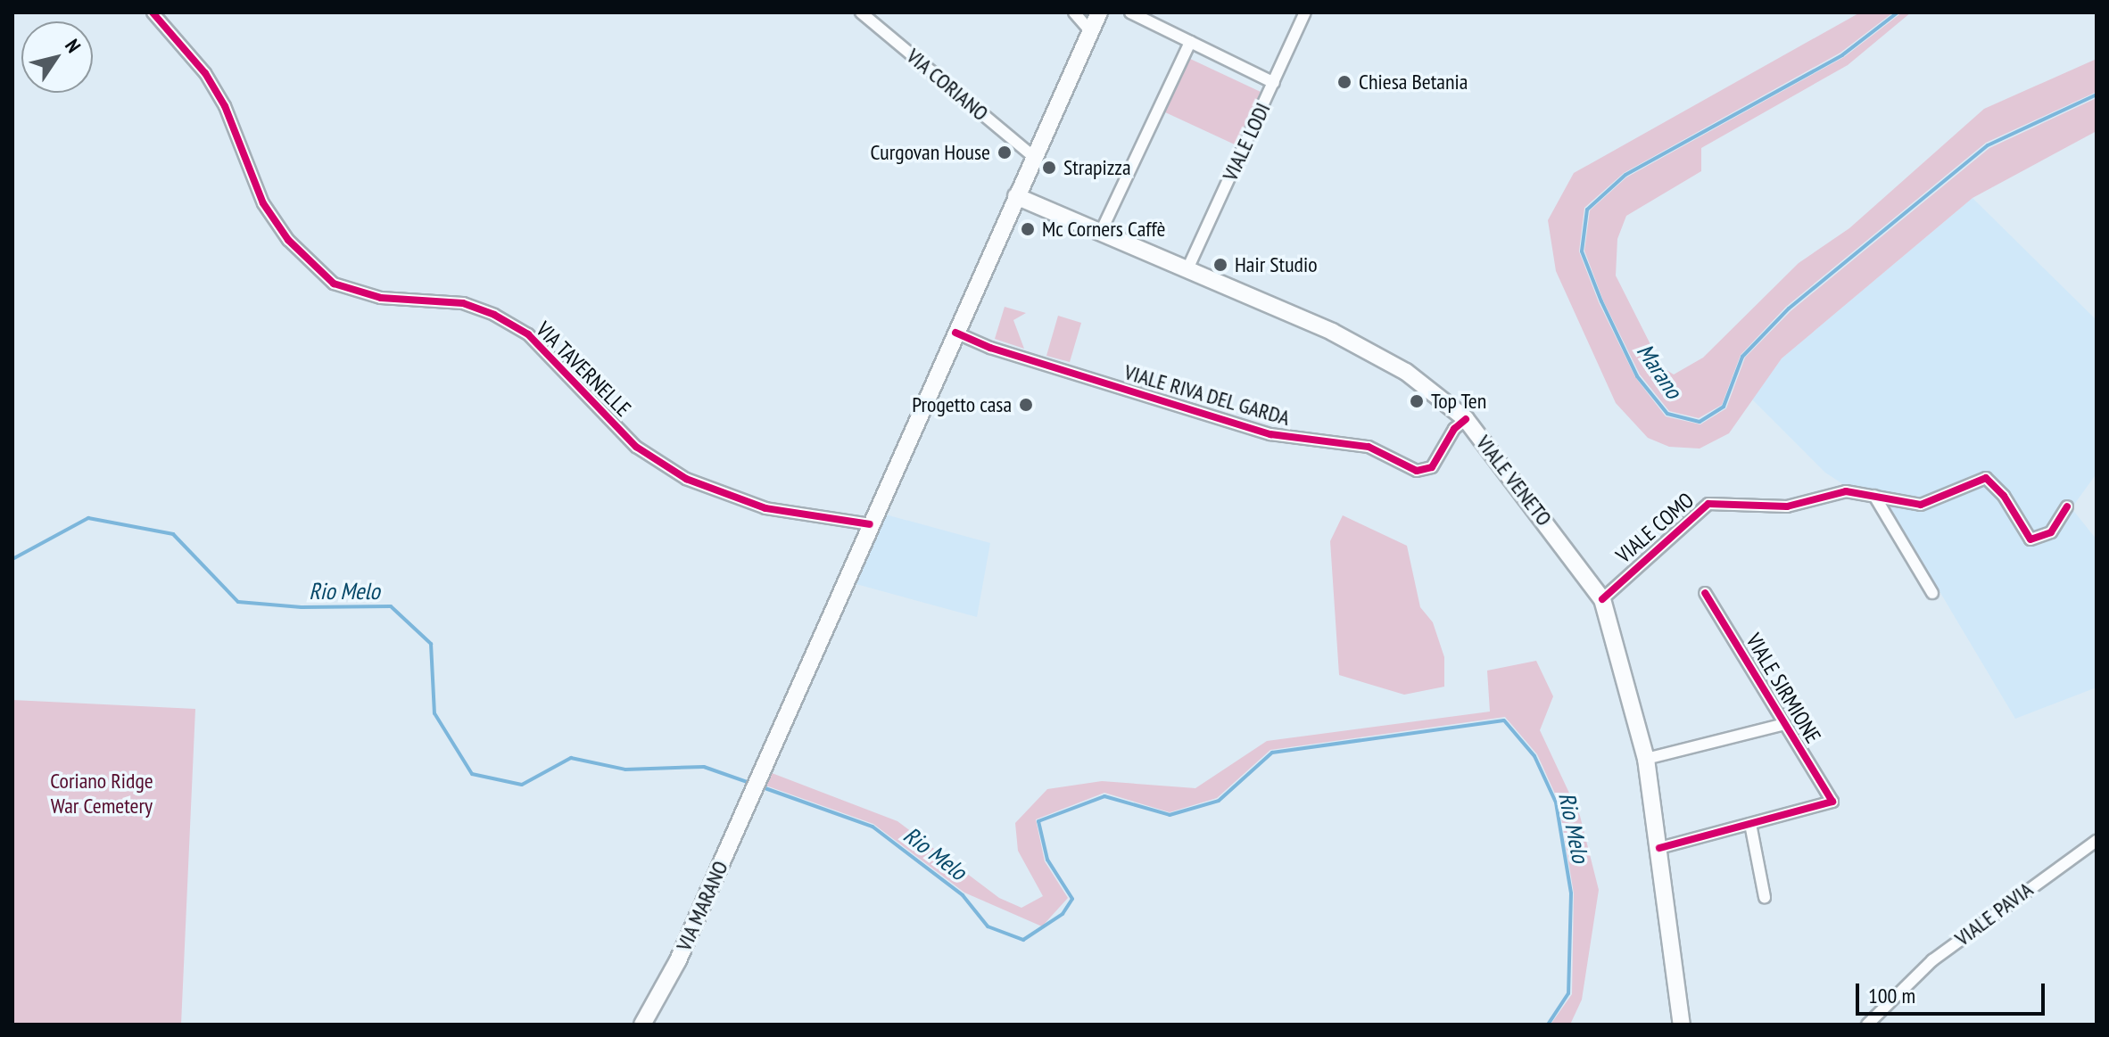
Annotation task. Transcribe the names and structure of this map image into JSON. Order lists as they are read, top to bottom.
{
  "streets": {
    "main road": ["VIALE VENETO", "VIA MARANO"],
    "street": [
      "VIA CORIANO",
      "VIALE LODI",
      "VIA TAVERNELLE",
      "VIALE RIVA DEL GARDA",
      "VIALE COMO",
      "VIALE SIRMIONE",
      "VIALE PAVIA"
    ]
  },
  "crossings": [
    ["VIA CORIANO", "VIA MARANO"],
    ["VIALE LODI", "VIALE VENETO"],
    ["VIA TAVERNELLE", "VIA MARANO"],
    ["VIALE RIVA DEL GARDA", "VIALE VENETO"],
    ["VIALE RIVA DEL GARDA", "VIA MARANO"],
    ["VIALE VENETO", "VIALE COMO"],
    ["VIALE VENETO", "VIA MARANO"]
  ],
  "water": ["Marano", "Rio Melo"],
  "parks": ["Coriano Ridge War Cemetery"],
  "places": [
    "Chiesa Betania",
    "Curgovan House",
    "Strapizza",
    "Mc Corners Caffè",
    "Hair Studio",
    "Top Ten",
    "Progetto casa"
  ],
  "scale_bar": "100 m",
  "north": "top right"
}
